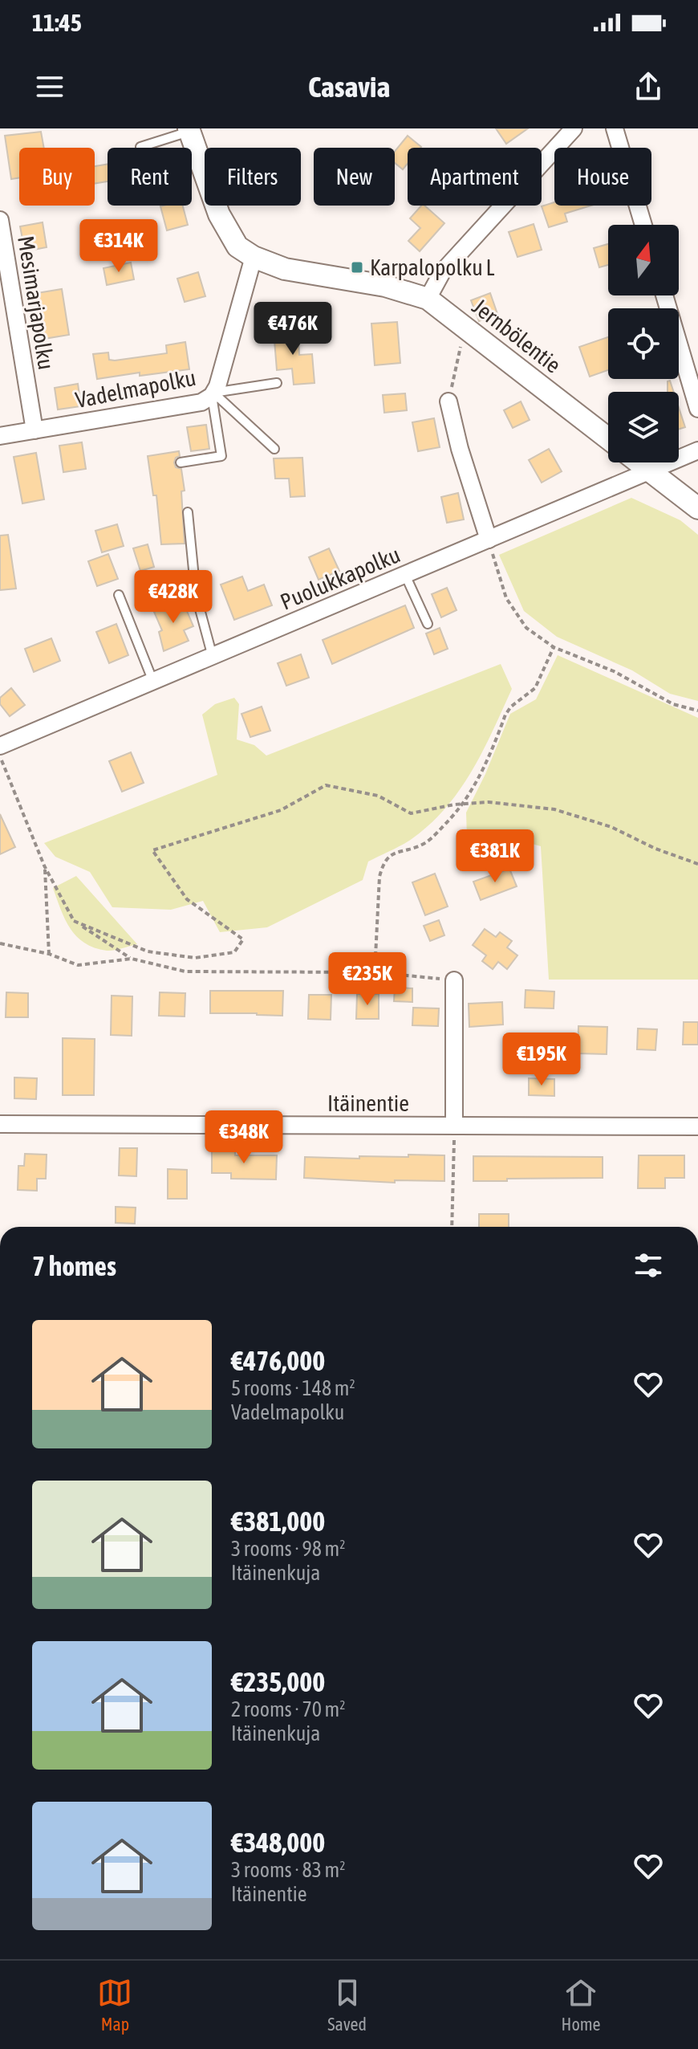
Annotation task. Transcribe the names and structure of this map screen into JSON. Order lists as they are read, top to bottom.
{
  "streets": {
    "street": [
      "Mesimarjapolku",
      "Jernbölentie",
      "Vadelmapolku",
      "Puolukkapolku",
      "Itäinentie"
    ]
  },
  "crossings": [
    ["Mesimarjapolku", "Vadelmapolku"],
    ["Jernbölentie", "Vadelmapolku"]
  ],
  "places": {
    "transit": ["Karpalopolku L"]
  },
  "north": "top",
  "page": {
    "status": "11:45",
    "header": "Casavia",
    "chip": [
      "Buy",
      "Rent",
      "Filters",
      "New",
      "Apartment",
      "House"
    ],
    "price": [
      "€314K",
      "€476K",
      "€428K",
      "€381K",
      "€235K",
      "€195K",
      "€348K"
    ],
    "heading": "7 homes",
    "list": [
      {
        "name": "€476,000",
        "note": "5 rooms · 148 m² · Vadelmapolku"
      },
      {
        "name": "€381,000",
        "note": "3 rooms · 98 m² · Itäinenkuja"
      },
      {
        "name": "€235,000",
        "note": "2 rooms · 70 m² · Itäinenkuja"
      },
      {
        "name": "€348,000",
        "note": "3 rooms · 83 m² · Itäinentie"
      }
    ],
    "tabs": ["Map", "Saved", "Home"]
  }
}
